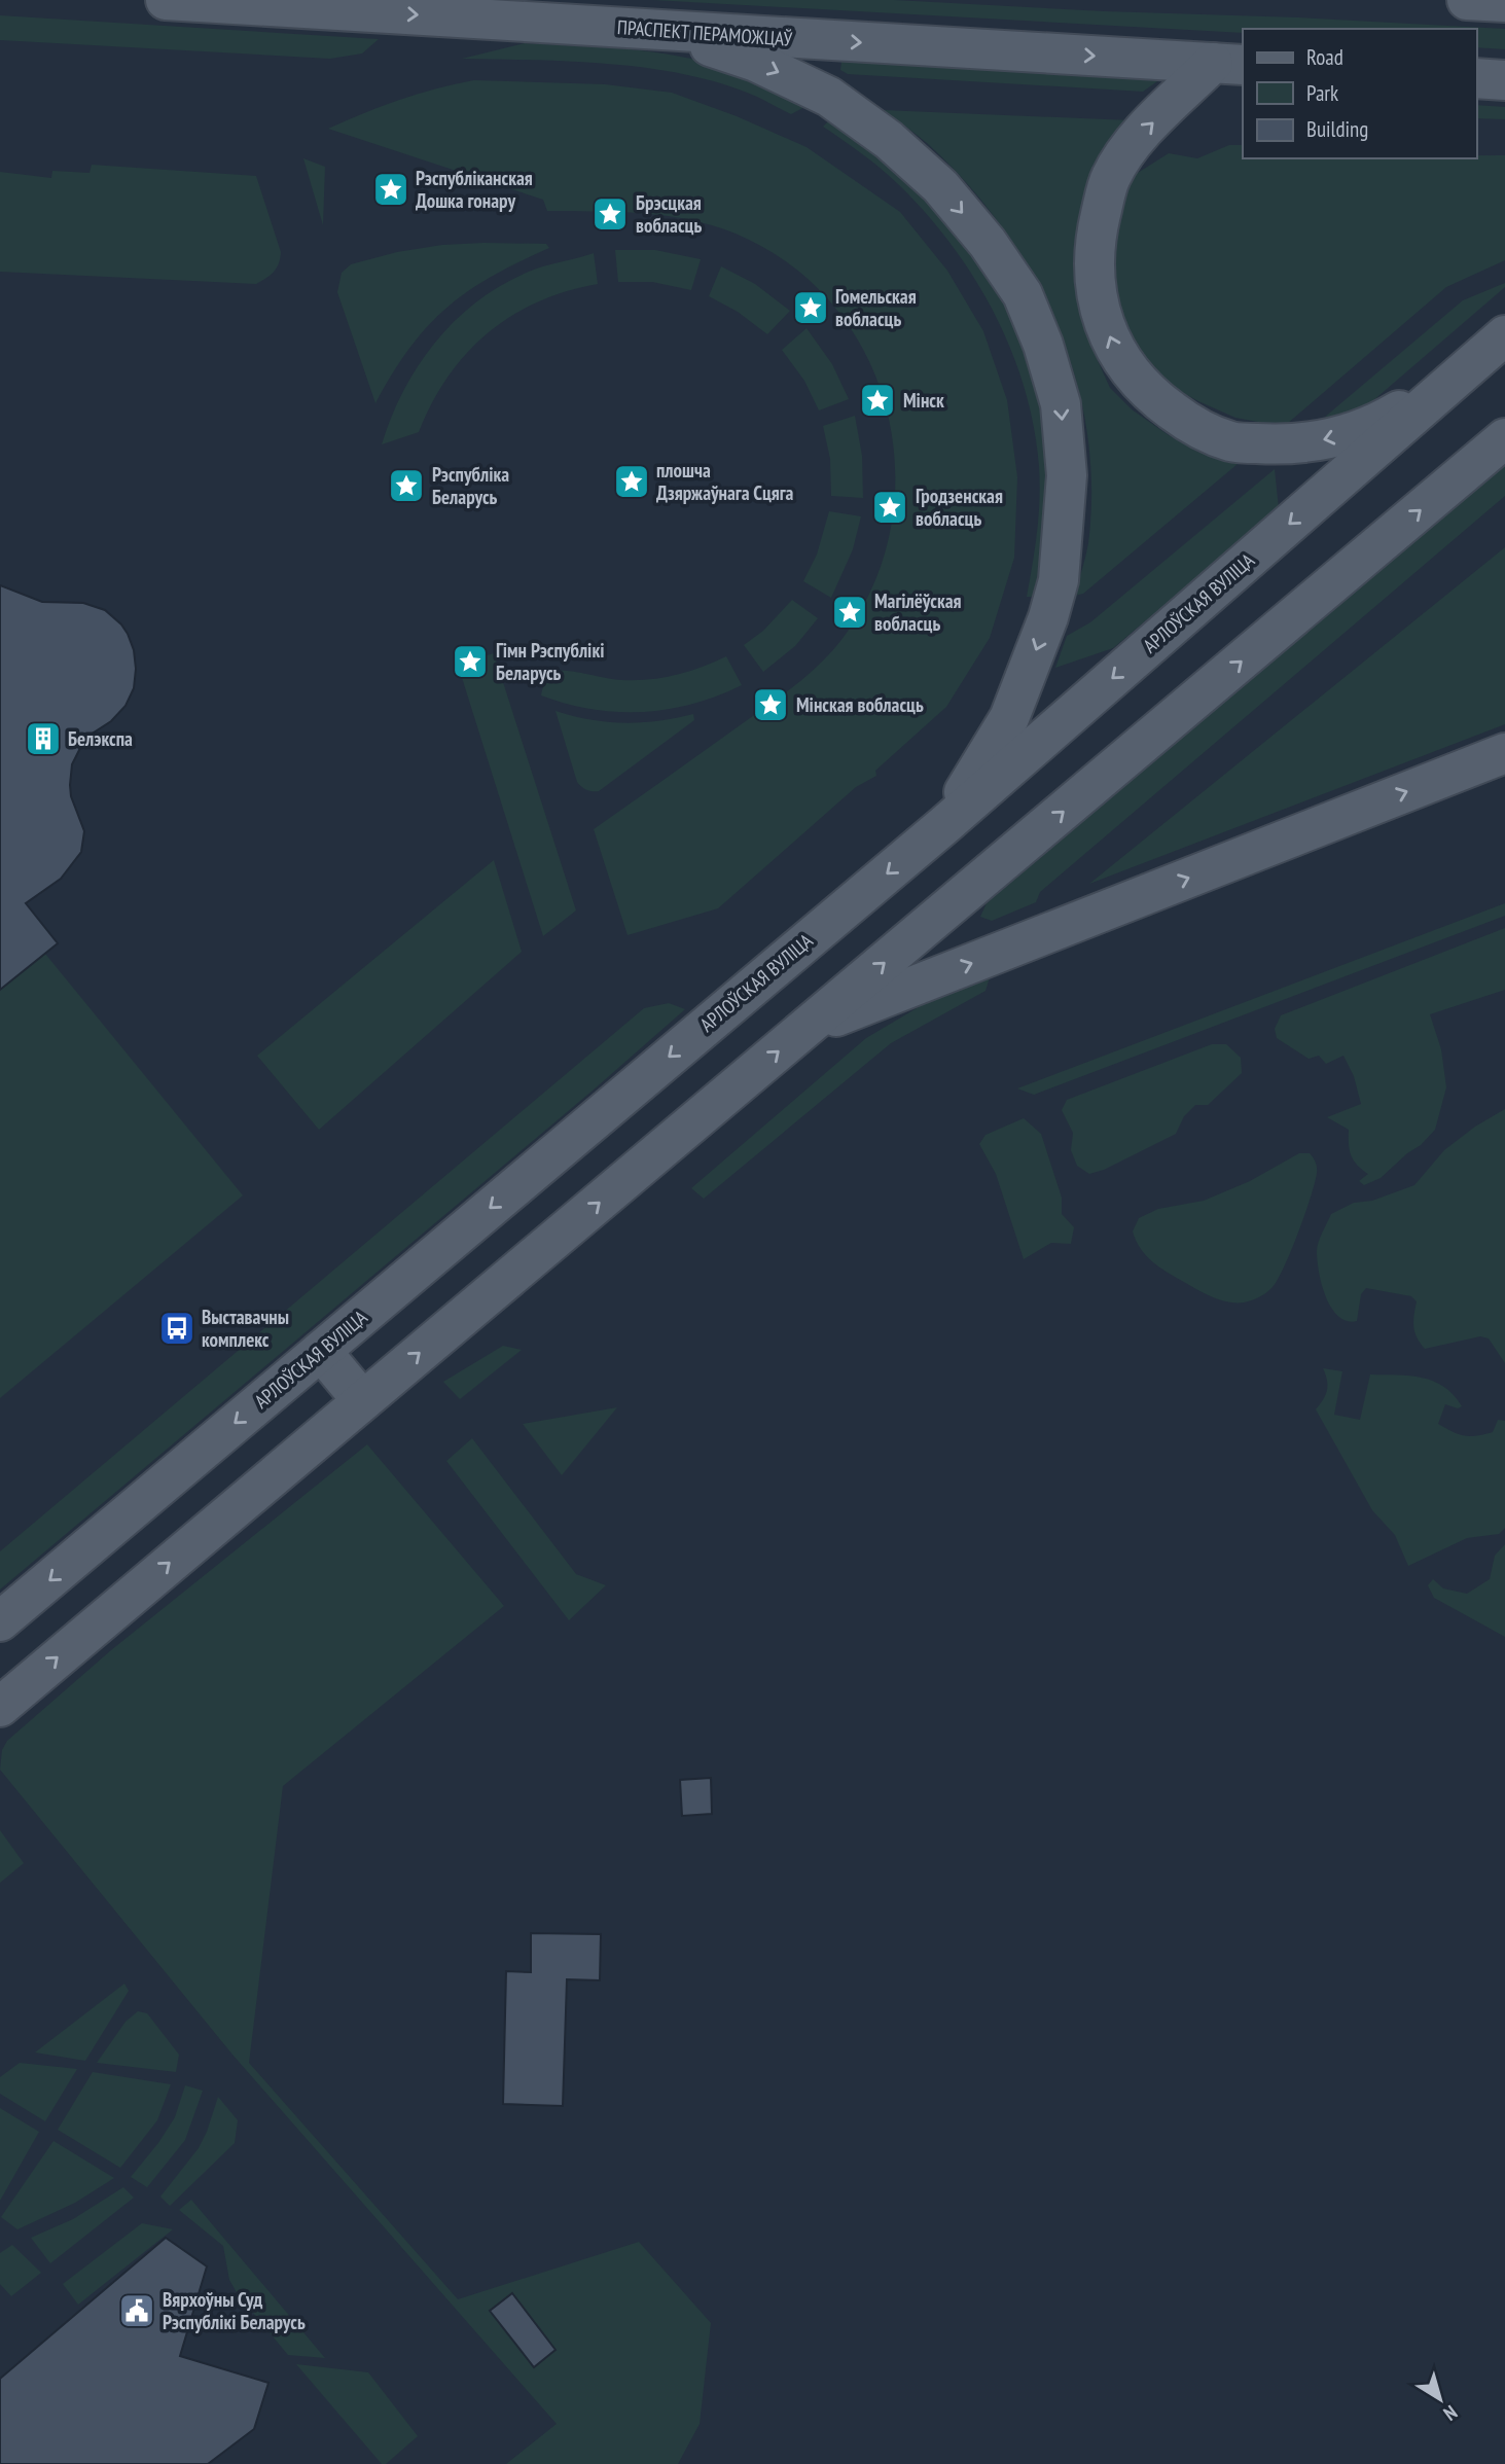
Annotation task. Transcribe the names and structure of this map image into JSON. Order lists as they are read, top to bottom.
{
  "streets": {
    "main road": ["ПРАСПЕКТ ПЕРАМОЖЦАЎ", "АРЛОЎСКАЯ ВУЛІЦА"]
  },
  "one_way": ["ПРАСПЕКТ ПЕРАМОЖЦАЎ"],
  "places": {
    "place": [
      "Рэспубліканская Дошка гонару",
      "Брэсцкая вобласць",
      "Гомельская вобласць",
      "Мінск",
      "плошча Дзяржаўнага Сцяга",
      "Рэспубліка Беларусь",
      "Гродзенская вобласць",
      "Магілёўская вобласць",
      "Гімн Рэспублікі Беларусь",
      "Мінская вобласць"
    ],
    "building": ["Белэкспа"],
    "bus stop": ["Выставачны комплекс"],
    "public building": ["Вярхоўны Суд Рэспублікі Беларусь"]
  },
  "legend": ["Road", "Park", "Building"],
  "north": "bottom right"
}
